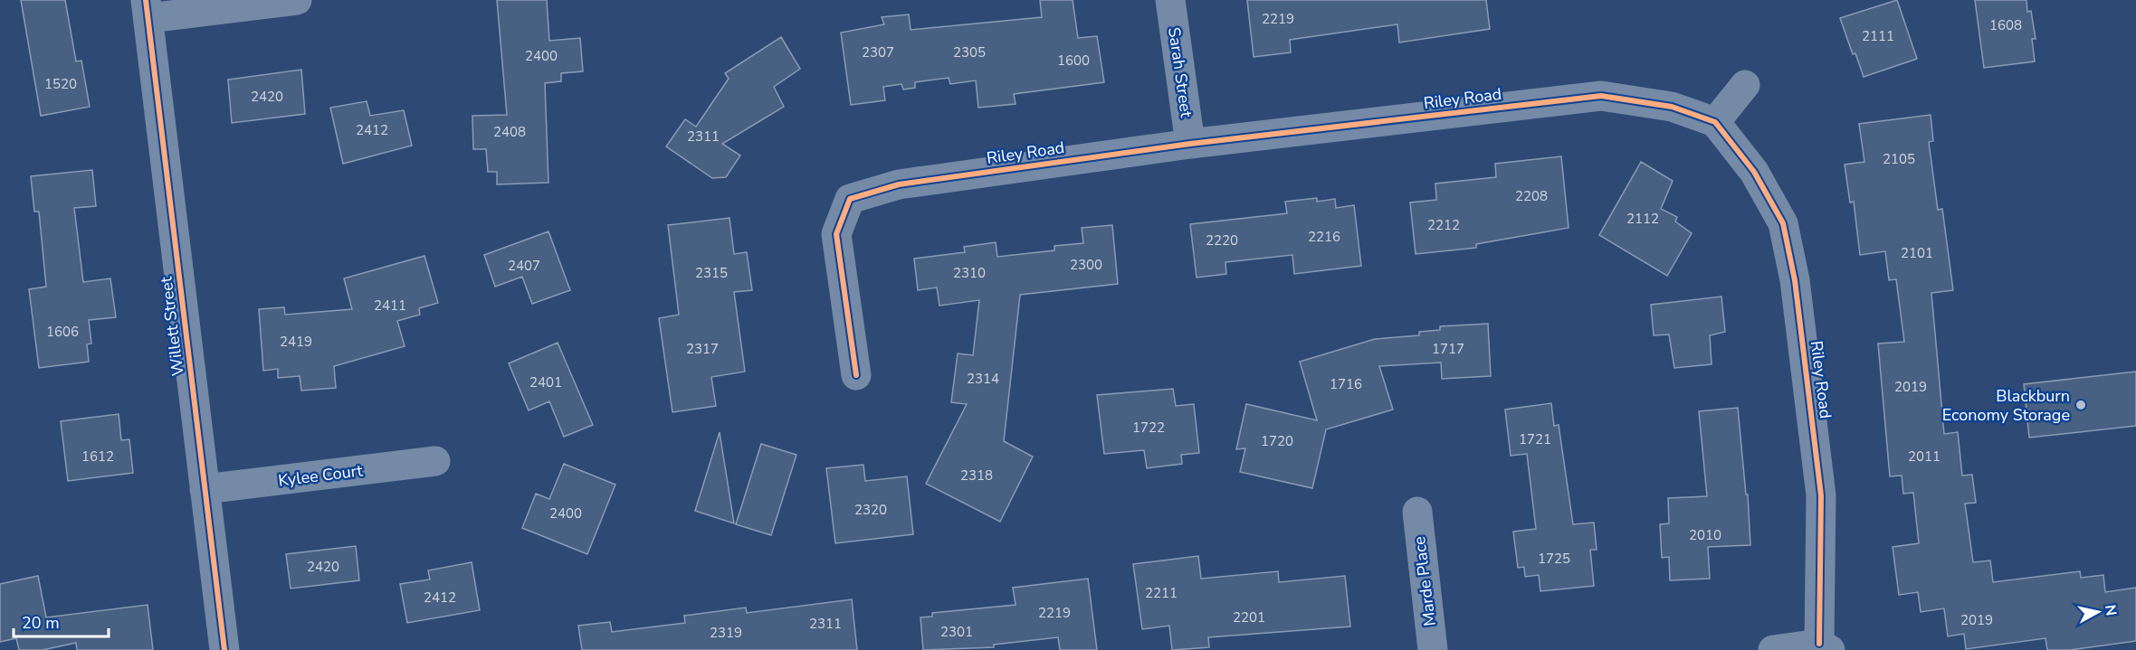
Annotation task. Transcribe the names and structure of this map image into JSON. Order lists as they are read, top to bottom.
{
  "streets": {
    "street": [
      "Sarah Street",
      "Riley Road",
      "Willett Street",
      "Kylee Court",
      "Marde Place"
    ]
  },
  "crossings": [
    ["Sarah Street", "Riley Road"],
    ["Willett Street", "Kylee Court"]
  ],
  "places": ["Blackburn Economy Storage"],
  "house_numbers": [
    "2219",
    "1608",
    "2111",
    "2307",
    "2305",
    "2400",
    "1600",
    "1520",
    "2420",
    "2412",
    "2408",
    "2311",
    "2105",
    "2208",
    "2112",
    "2212",
    "2216",
    "2220",
    "2101",
    "2300",
    "2407",
    "2315",
    "2310",
    "2411",
    "1606",
    "2419",
    "2317",
    "1717",
    "2314",
    "2401",
    "1716",
    "2019",
    "1722",
    "1721",
    "1720",
    "1612",
    "2011",
    "2318",
    "2320",
    "2400",
    "2010",
    "1725",
    "2420",
    "2211",
    "2412",
    "2219",
    "2201",
    "2019",
    "2311",
    "2301",
    "2319"
  ],
  "scale_bar": "20 m",
  "north": "right"
}
